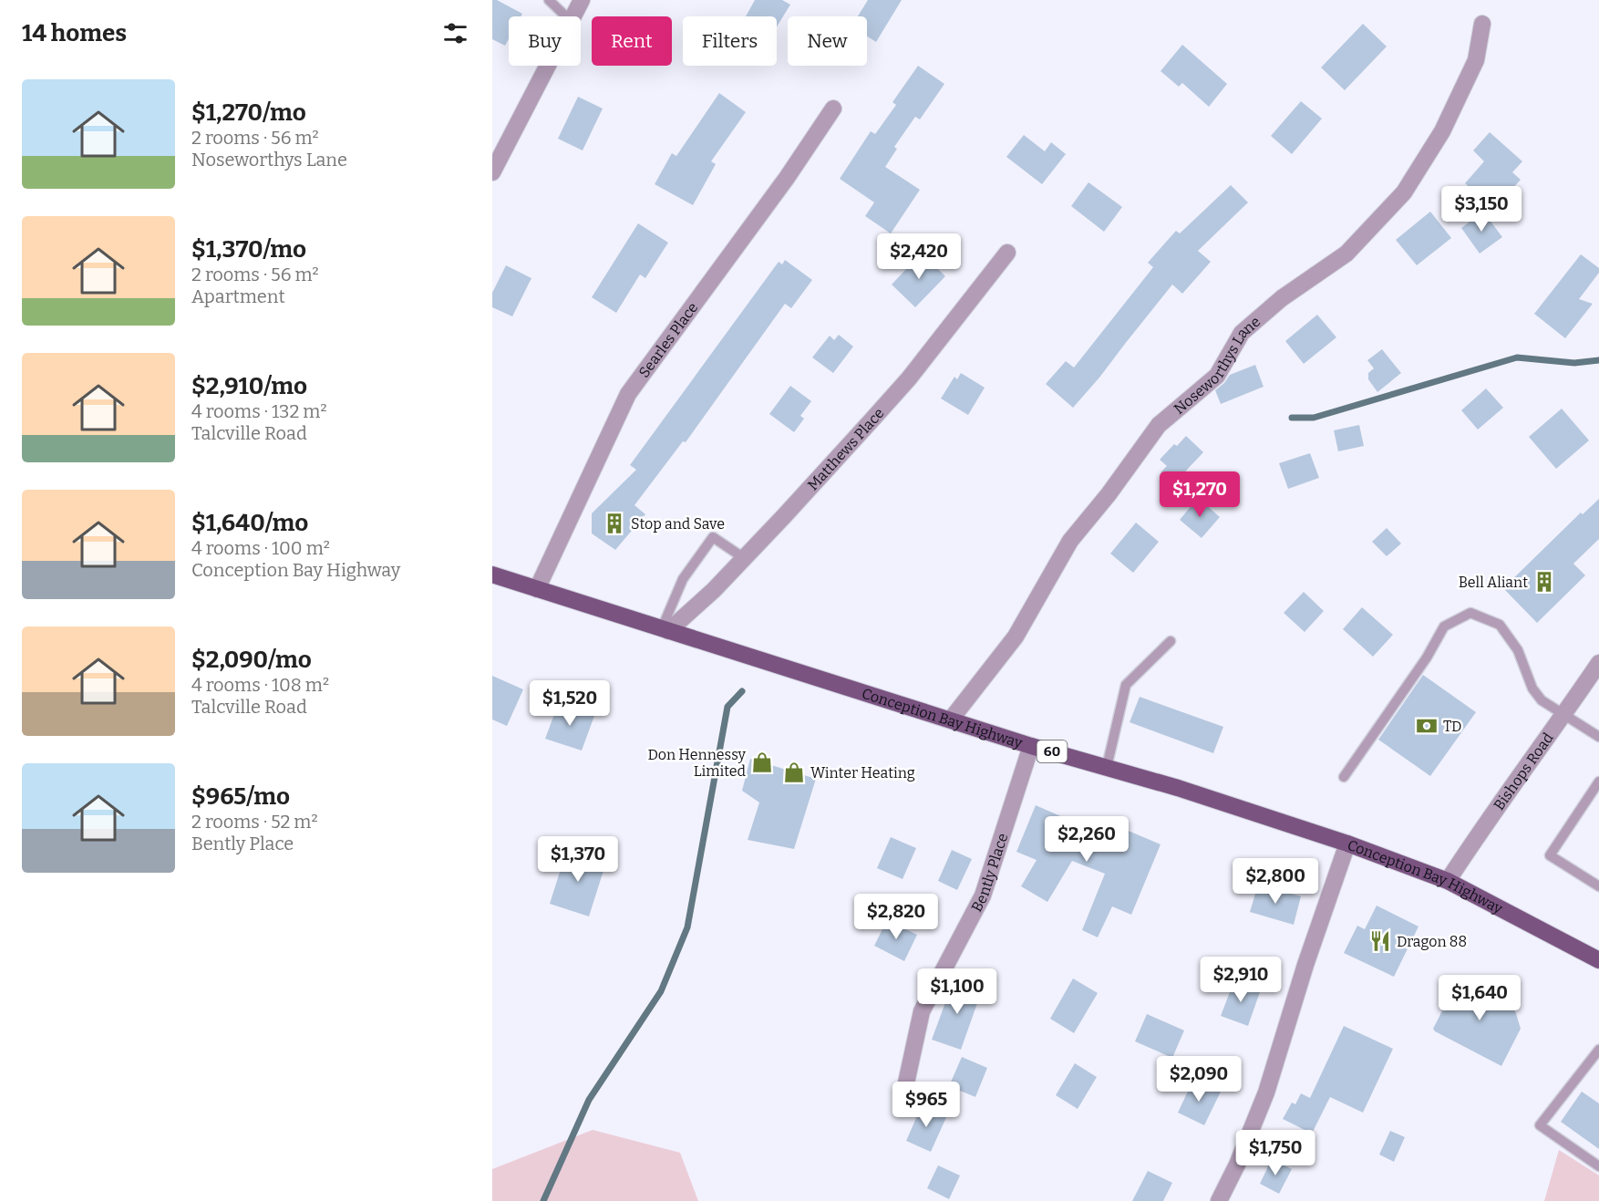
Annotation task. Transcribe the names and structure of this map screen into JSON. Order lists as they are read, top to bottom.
{
  "streets": {
    "main road": ["Conception Bay Highway", "60"],
    "street": [
      "Searles Place",
      "Noseworthys Lane",
      "Matthews Place",
      "Bishops Road",
      "Bently Place"
    ]
  },
  "crossings": [
    ["Searles Place", "Conception Bay Highway"],
    ["Noseworthys Lane", "Conception Bay Highway"],
    ["Matthews Place", "Conception Bay Highway"],
    ["Conception Bay Highway", "Bishops Road"],
    ["Conception Bay Highway", "Bently Place"]
  ],
  "places": {
    "building": ["Stop and Save", "Bell Aliant"],
    "bank": ["TD"],
    "shop": ["Don Hennessy Limited", "Winter Heating"],
    "restaurant": ["Dragon 88"]
  },
  "page": {
    "heading": "14 homes",
    "chip": [
      "Buy",
      "Rent",
      "Filters",
      "New"
    ],
    "list": [
      {
        "name": "$1,270/mo",
        "note": "2 rooms · 56 m² · Noseworthys Lane"
      },
      {
        "name": "$1,370/mo",
        "note": "2 rooms · 56 m² · Apartment"
      },
      {
        "name": "$2,910/mo",
        "note": "4 rooms · 132 m² · Talcville Road"
      },
      {
        "name": "$1,640/mo",
        "note": "4 rooms · 100 m² · Conception Bay Highway"
      },
      {
        "name": "$2,090/mo",
        "note": "4 rooms · 108 m² · Talcville Road"
      },
      {
        "name": "$965/mo",
        "note": "2 rooms · 52 m² · Bently Place"
      }
    ],
    "price": [
      "$3,150",
      "$2,420",
      "$1,270",
      "$1,520",
      "$2,260",
      "$1,370",
      "$2,800",
      "$2,820",
      "$2,910",
      "$1,100",
      "$1,640",
      "$2,090",
      "$965",
      "$1,750"
    ]
  }
}
